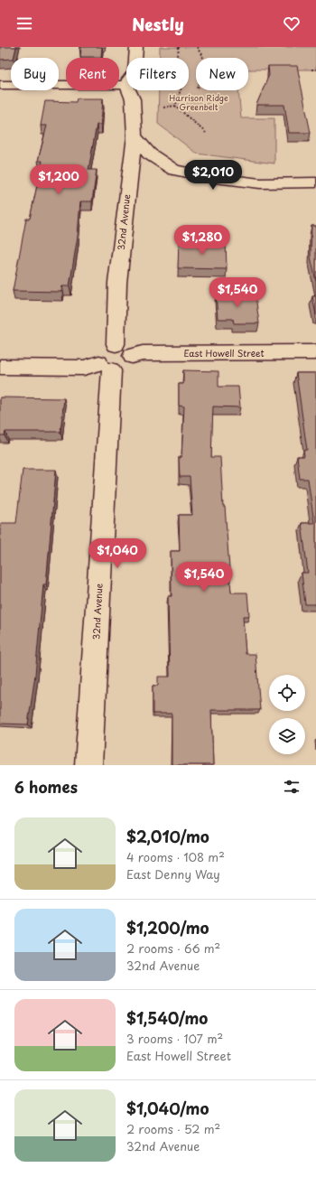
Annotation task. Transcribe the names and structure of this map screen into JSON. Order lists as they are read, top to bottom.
{
  "streets": {
    "street": ["32nd Avenue", "East Howell Street"]
  },
  "crossings": [
    ["32nd Avenue", "East Howell Street"]
  ],
  "parks": ["Harrison Ridge Greenbelt"],
  "page": {
    "header": "Nestly",
    "chip": [
      "Buy",
      "Rent",
      "Filters",
      "New"
    ],
    "price": [
      "$2,010",
      "$1,200",
      "$1,280",
      "$1,540",
      "$1,040",
      "$1,540"
    ],
    "heading": "6 homes",
    "list": [
      {
        "name": "$2,010/mo",
        "note": "4 rooms · 108 m² · East Denny Way"
      },
      {
        "name": "$1,200/mo",
        "note": "2 rooms · 66 m² · 32nd Avenue"
      },
      {
        "name": "$1,540/mo",
        "note": "3 rooms · 107 m² · East Howell Street"
      },
      {
        "name": "$1,040/mo",
        "note": "2 rooms · 52 m² · 32nd Avenue"
      }
    ]
  }
}
